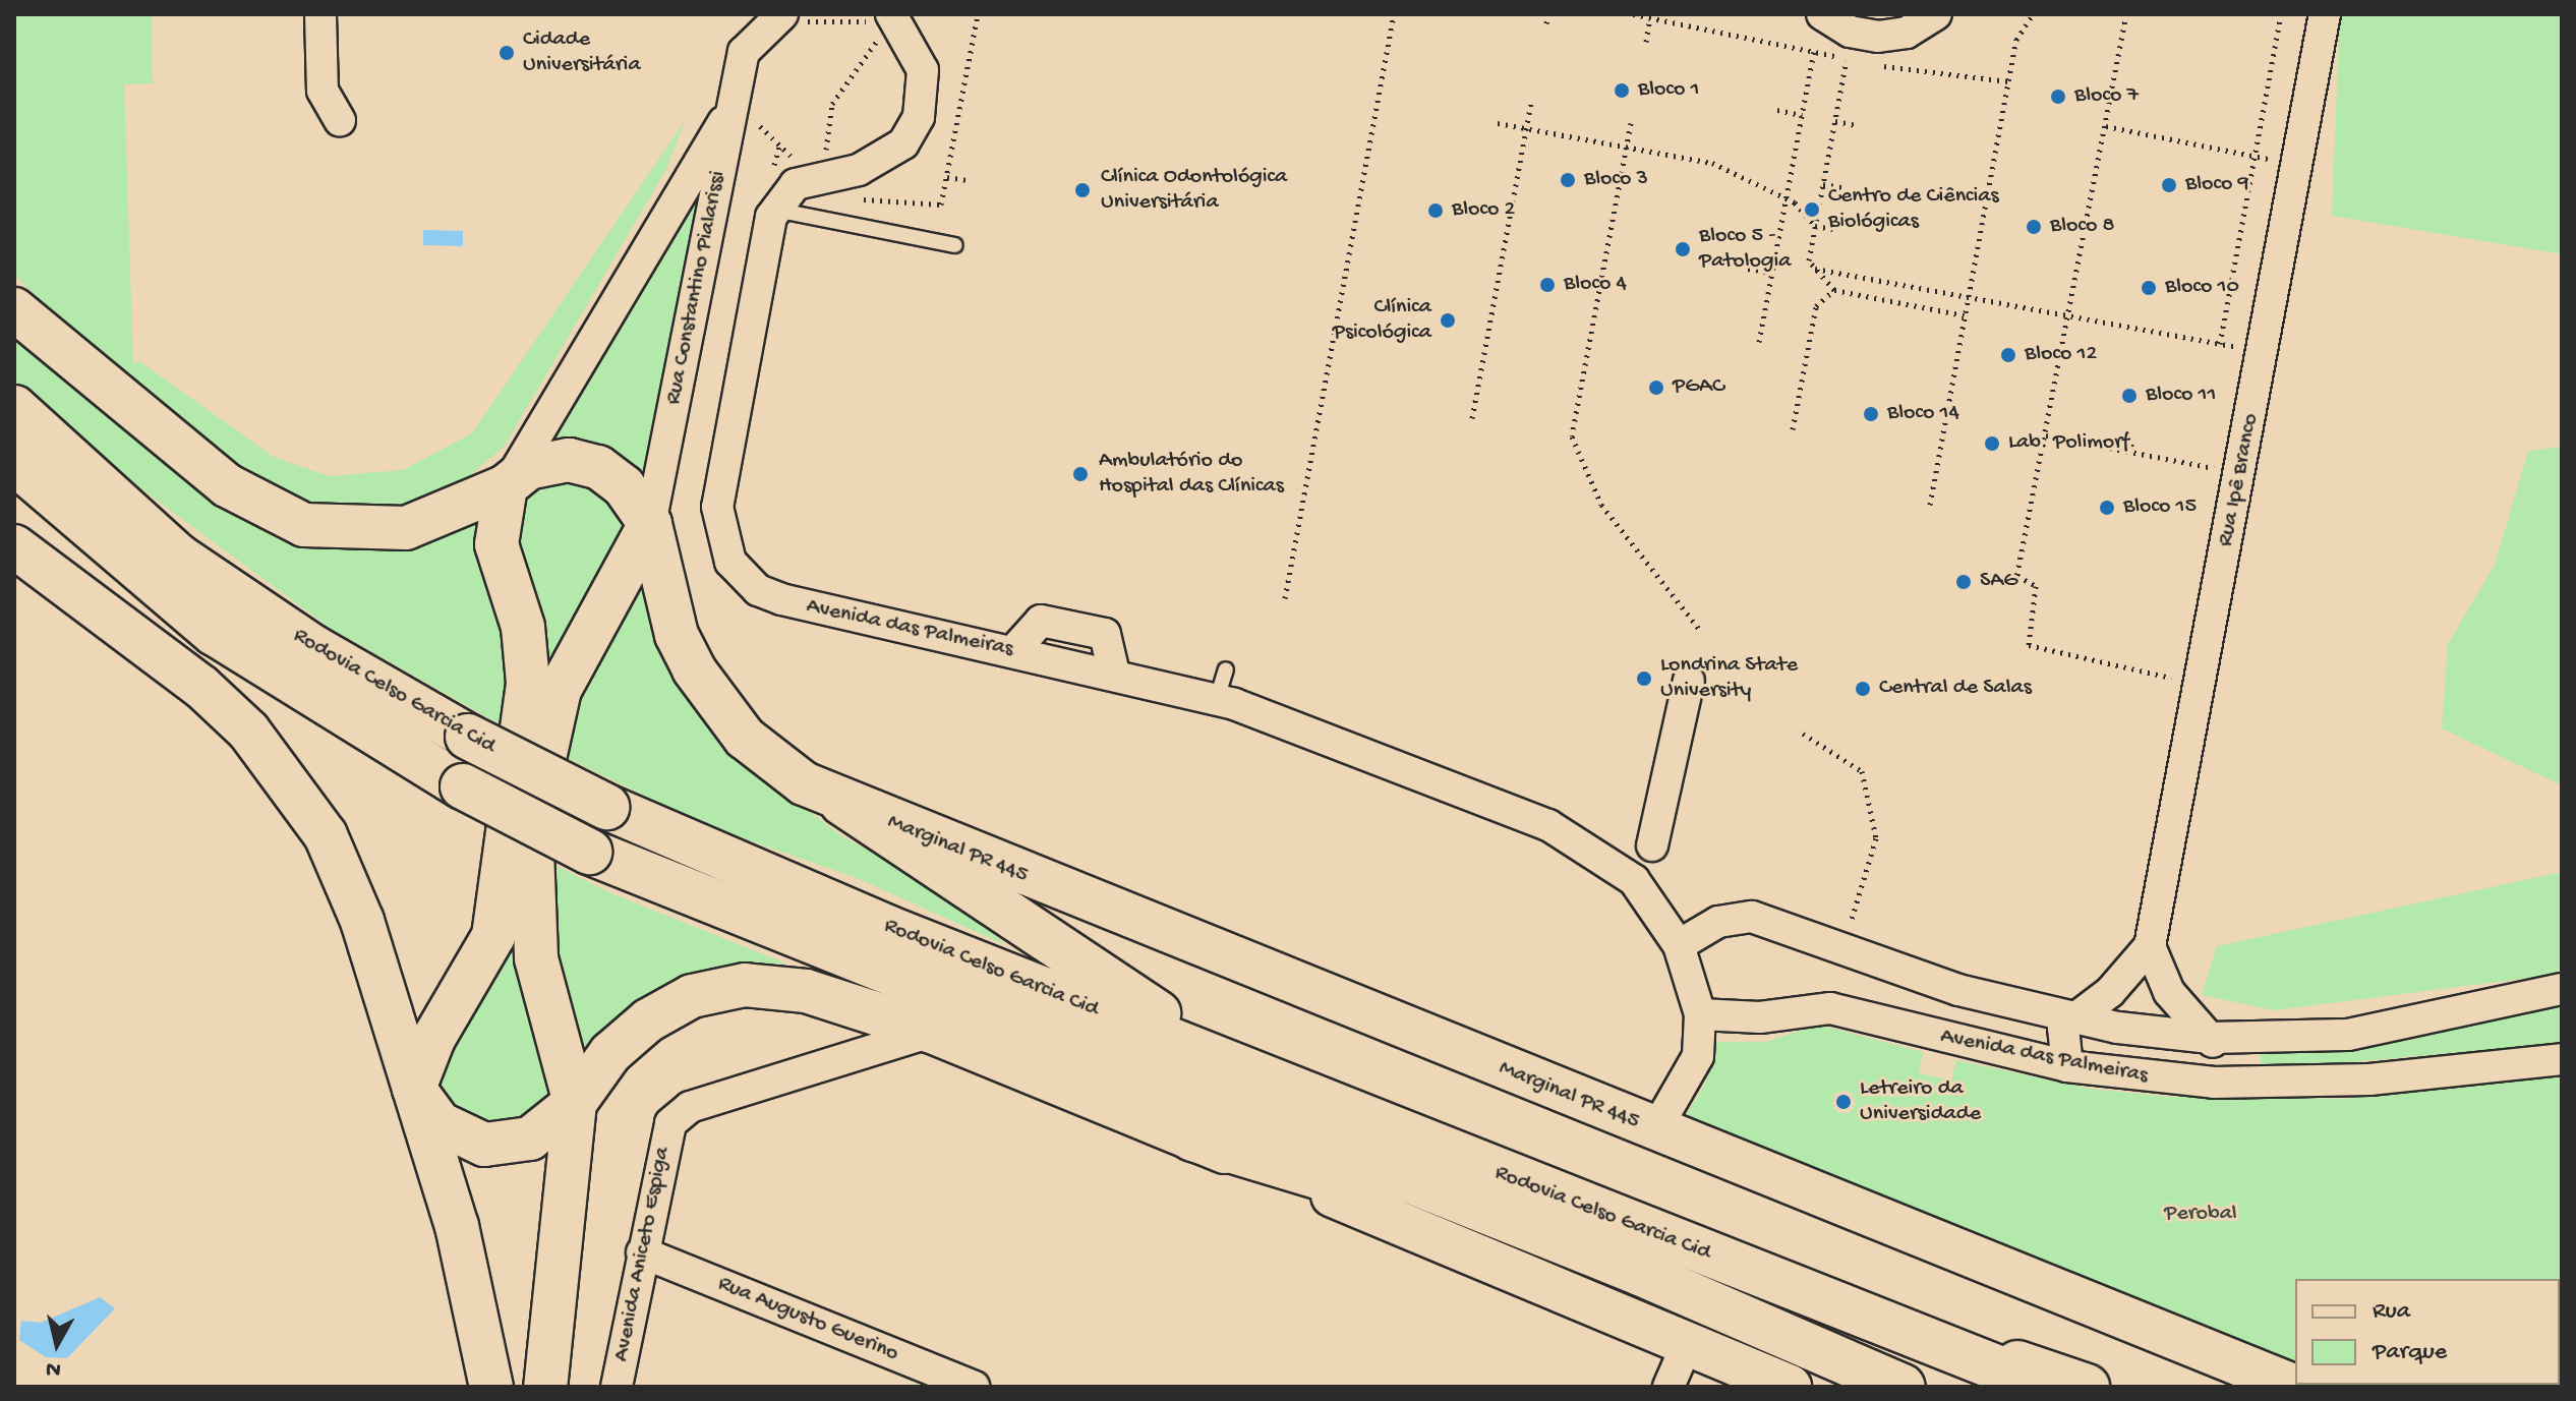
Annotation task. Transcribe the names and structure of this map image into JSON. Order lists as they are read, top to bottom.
{
  "streets": {
    "highway": ["Rodovia Celso Garcia Cid"],
    "main road": ["Marginal PR 445"],
    "street": [
      "Rua Constantino Pialarissi",
      "Rua Ipê Branco",
      "Avenida das Palmeiras",
      "Avenida Aniceto Espiga",
      "Rua Augusto Guerino"
    ]
  },
  "crossings": [
    ["Rua Constantino Pialarissi", "Marginal PR 445"],
    ["Avenida Aniceto Espiga", "Rua Augusto Guerino"]
  ],
  "parks": ["Perobal"],
  "places": [
    "Cidade Universitária",
    "Bloco 1",
    "Bloco 7",
    "Bloco 3",
    "Bloco 9",
    "Clínica Odontológica Universitária",
    "Centro de Ciências Biológicas",
    "Bloco 2",
    "Bloco 8",
    "Bloco 5 - Patologia",
    "Bloco 4",
    "Bloco 10",
    "Clínica Psicológica",
    "Bloco 12",
    "PGAC",
    "Bloco 11",
    "Bloco 14",
    "Lab. Polimorf.",
    "Ambulatório do Hospital das Clínicas",
    "Bloco 15",
    "SAG",
    "Londrina State University",
    "Central de Salas",
    "Letreiro da Universidade"
  ],
  "legend": ["Rua", "Parque"],
  "north": "bottom"
}
